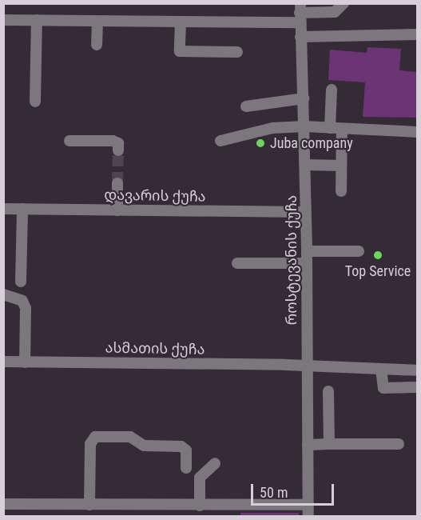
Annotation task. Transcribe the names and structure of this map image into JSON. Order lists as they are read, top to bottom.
{
  "streets": {
    "street": ["დავარის ქუჩა", "როსტევანის ქუჩა", "ასმათის ქუჩა"]
  },
  "crossings": [
    ["დავარის ქუჩა", "როსტევანის ქუჩა"],
    ["როსტევანის ქუჩა", "ასმათის ქუჩა"]
  ],
  "places": ["Juba company", "Top Service"],
  "scale_bar": "50 m"
}
